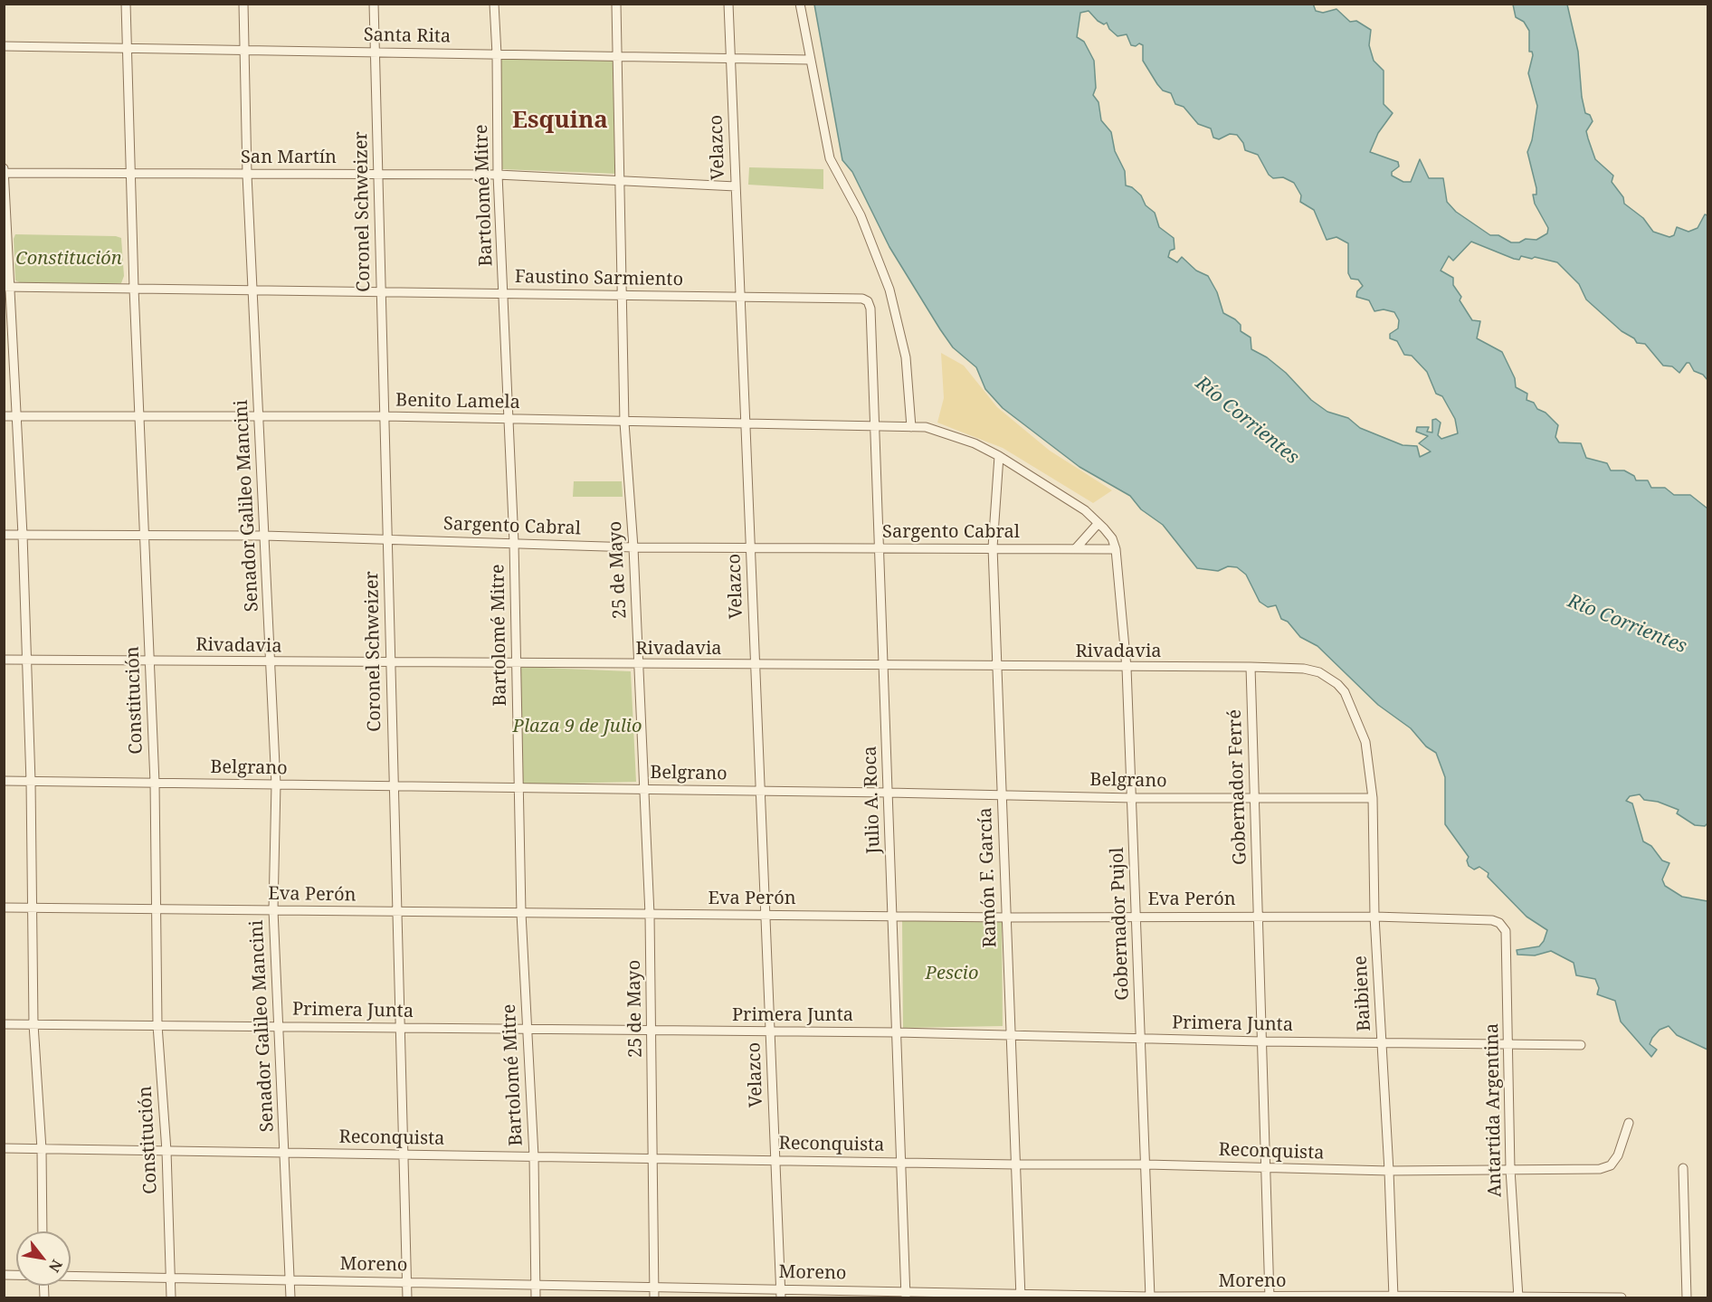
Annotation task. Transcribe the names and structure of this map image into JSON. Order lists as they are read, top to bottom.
{
  "streets": {
    "street": [
      "Santa Rita",
      "Velazco",
      "San Martín",
      "Bartolomé Mitre",
      "Coronel Schweizer",
      "Faustino Sarmiento",
      "Benito Lamela",
      "Senador Galileo Mancini",
      "Sargento Cabral",
      "25 de Mayo",
      "Rivadavia",
      "Constitución",
      "Belgrano",
      "Gobernador Ferré",
      "Julio A. Roca",
      "Ramón F. García",
      "Eva Perón",
      "Gobernador Pujol",
      "Baibiene",
      "Primera Junta",
      "Antartida Argentina",
      "Reconquista",
      "Moreno"
    ]
  },
  "crossings": [
    ["Santa Rita", "Velazco"],
    ["Santa Rita", "Bartolomé Mitre"],
    ["Santa Rita", "Coronel Schweizer"],
    ["Santa Rita", "Senador Galileo Mancini"],
    ["Santa Rita", "25 de Mayo"],
    ["Santa Rita", "Constitución"],
    ["Velazco", "San Martín"],
    ["Velazco", "Faustino Sarmiento"],
    ["Velazco", "Benito Lamela"],
    ["Velazco", "Sargento Cabral"],
    ["Velazco", "Rivadavia"],
    ["Velazco", "Belgrano"],
    ["Velazco", "Eva Perón"],
    ["Velazco", "Primera Junta"],
    ["Velazco", "Reconquista"],
    ["Velazco", "Moreno"],
    ["San Martín", "Bartolomé Mitre"],
    ["San Martín", "Coronel Schweizer"],
    ["San Martín", "Senador Galileo Mancini"],
    ["San Martín", "25 de Mayo"],
    ["San Martín", "Constitución"],
    ["Bartolomé Mitre", "Faustino Sarmiento"],
    ["Bartolomé Mitre", "Benito Lamela"],
    ["Bartolomé Mitre", "Sargento Cabral"],
    ["Bartolomé Mitre", "Rivadavia"],
    ["Bartolomé Mitre", "Belgrano"],
    ["Bartolomé Mitre", "Eva Perón"],
    ["Bartolomé Mitre", "Primera Junta"],
    ["Bartolomé Mitre", "Reconquista"],
    ["Bartolomé Mitre", "Moreno"],
    ["Coronel Schweizer", "Faustino Sarmiento"],
    ["Coronel Schweizer", "Benito Lamela"],
    ["Coronel Schweizer", "Sargento Cabral"],
    ["Coronel Schweizer", "Rivadavia"],
    ["Coronel Schweizer", "Belgrano"],
    ["Coronel Schweizer", "Eva Perón"],
    ["Coronel Schweizer", "Primera Junta"],
    ["Coronel Schweizer", "Reconquista"],
    ["Coronel Schweizer", "Moreno"],
    ["Faustino Sarmiento", "Senador Galileo Mancini"],
    ["Faustino Sarmiento", "25 de Mayo"],
    ["Faustino Sarmiento", "Constitución"],
    ["Faustino Sarmiento", "Julio A. Roca"],
    ["Benito Lamela", "Senador Galileo Mancini"],
    ["Benito Lamela", "Sargento Cabral"],
    ["Benito Lamela", "25 de Mayo"],
    ["Benito Lamela", "Constitución"],
    ["Benito Lamela", "Julio A. Roca"],
    ["Benito Lamela", "Ramón F. García"],
    ["Benito Lamela", "Gobernador Pujol"],
    ["Senador Galileo Mancini", "Sargento Cabral"],
    ["Senador Galileo Mancini", "Rivadavia"],
    ["Senador Galileo Mancini", "Belgrano"],
    ["Senador Galileo Mancini", "Eva Perón"],
    ["Senador Galileo Mancini", "Primera Junta"],
    ["Senador Galileo Mancini", "Reconquista"],
    ["Senador Galileo Mancini", "Moreno"],
    ["Sargento Cabral", "25 de Mayo"],
    ["Sargento Cabral", "Constitución"],
    ["Sargento Cabral", "Julio A. Roca"],
    ["Sargento Cabral", "Ramón F. García"],
    ["Sargento Cabral", "Gobernador Pujol"],
    ["25 de Mayo", "Rivadavia"],
    ["25 de Mayo", "Belgrano"],
    ["25 de Mayo", "Eva Perón"],
    ["25 de Mayo", "Primera Junta"],
    ["25 de Mayo", "Reconquista"],
    ["25 de Mayo", "Moreno"],
    ["Rivadavia", "Constitución"],
    ["Rivadavia", "Gobernador Ferré"],
    ["Rivadavia", "Julio A. Roca"],
    ["Rivadavia", "Ramón F. García"],
    ["Rivadavia", "Gobernador Pujol"],
    ["Rivadavia", "Baibiene"],
    ["Constitución", "Belgrano"],
    ["Constitución", "Eva Perón"],
    ["Constitución", "Primera Junta"],
    ["Constitución", "Reconquista"],
    ["Constitución", "Moreno"],
    ["Belgrano", "Gobernador Ferré"],
    ["Belgrano", "Julio A. Roca"],
    ["Belgrano", "Ramón F. García"],
    ["Belgrano", "Gobernador Pujol"],
    ["Belgrano", "Baibiene"],
    ["Gobernador Ferré", "Eva Perón"],
    ["Gobernador Ferré", "Primera Junta"],
    ["Gobernador Ferré", "Reconquista"],
    ["Gobernador Ferré", "Moreno"],
    ["Julio A. Roca", "Eva Perón"],
    ["Julio A. Roca", "Primera Junta"],
    ["Julio A. Roca", "Reconquista"],
    ["Julio A. Roca", "Moreno"],
    ["Ramón F. García", "Eva Perón"],
    ["Ramón F. García", "Primera Junta"],
    ["Ramón F. García", "Reconquista"],
    ["Ramón F. García", "Moreno"],
    ["Eva Perón", "Gobernador Pujol"],
    ["Eva Perón", "Baibiene"],
    ["Eva Perón", "Antartida Argentina"],
    ["Gobernador Pujol", "Primera Junta"],
    ["Gobernador Pujol", "Reconquista"],
    ["Gobernador Pujol", "Moreno"],
    ["Baibiene", "Primera Junta"],
    ["Baibiene", "Reconquista"],
    ["Baibiene", "Moreno"],
    ["Primera Junta", "Antartida Argentina"],
    ["Antartida Argentina", "Reconquista"],
    ["Antartida Argentina", "Moreno"]
  ],
  "districts": ["Esquina"],
  "water": ["Río Corrientes"],
  "parks": ["Constitución", "Plaza 9 de Julio", "Pescio"],
  "north": "bottom right"
}
